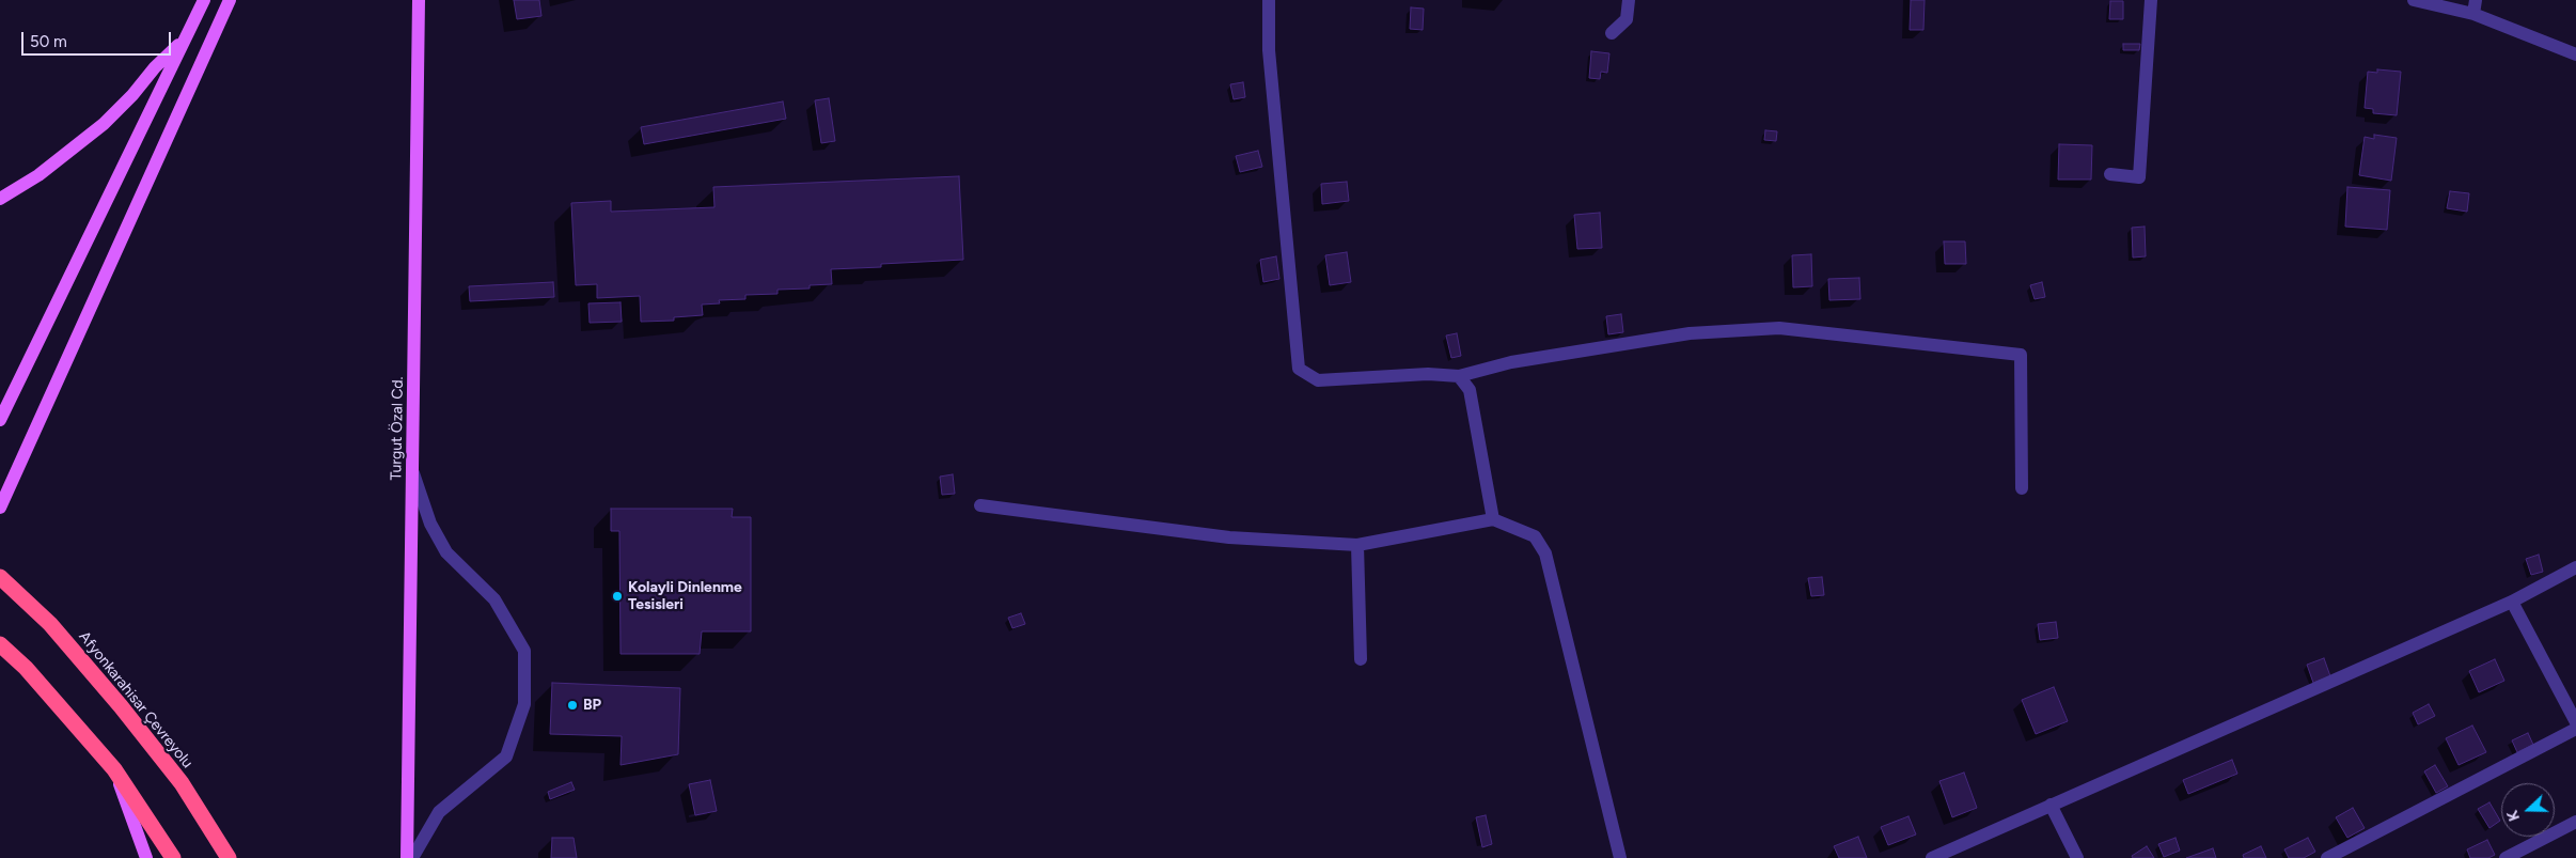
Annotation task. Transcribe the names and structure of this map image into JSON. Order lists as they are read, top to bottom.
{
  "streets": {
    "highway": ["Afyonkarahisar Çevreyolu"],
    "main road": ["Turgut Özal Cd."]
  },
  "places": ["Kolayli Dinlenme Tesisleri", "BP"],
  "scale_bar": "50 m",
  "north": "left"
}
